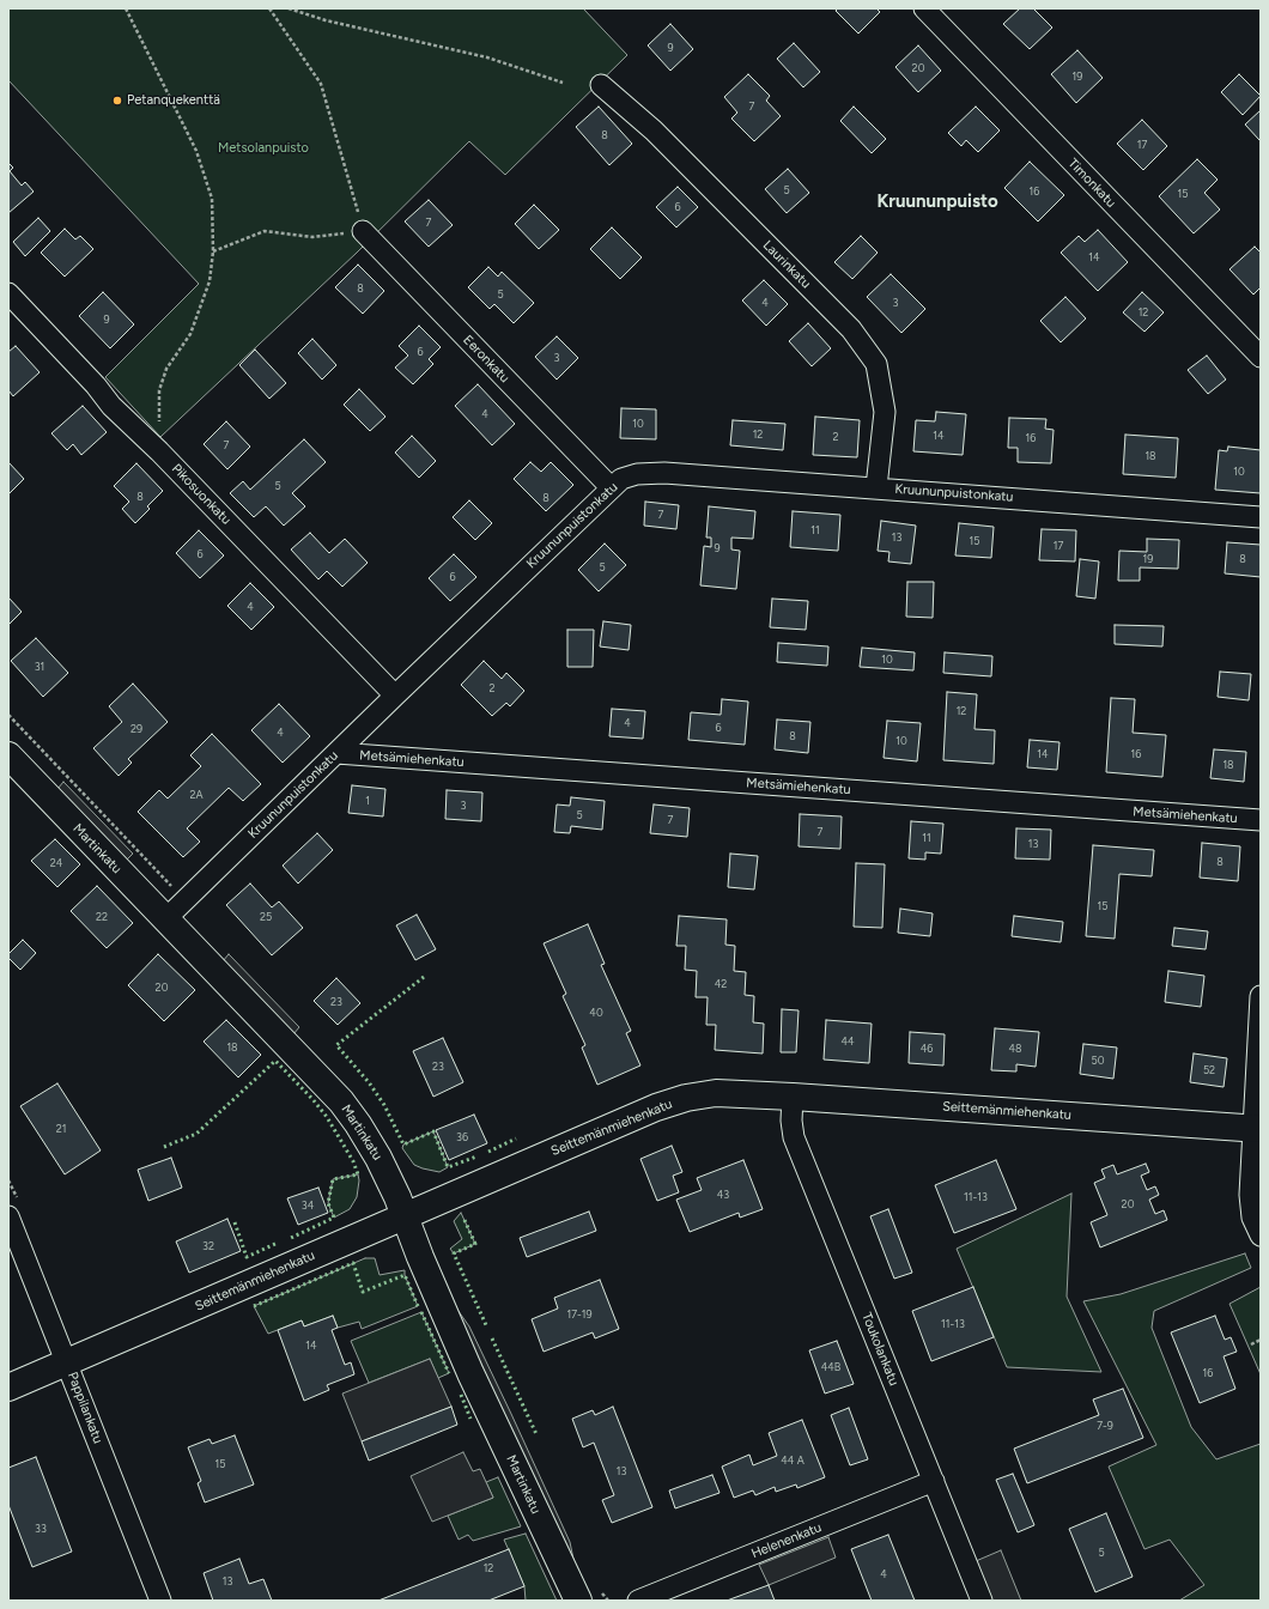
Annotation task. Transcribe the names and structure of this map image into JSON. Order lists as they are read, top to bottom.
{
  "streets": {
    "street": [
      "Timonkatu",
      "Laurinkatu",
      "Eeronkatu",
      "Kruununpuistonkatu",
      "Pikosuonkatu",
      "Metsämiehenkatu",
      "Martinkatu",
      "Seittemänmiehenkatu",
      "Toukolankatu",
      "Pappilankatu",
      "Helenenkatu"
    ]
  },
  "crossings": [
    ["Laurinkatu", "Kruununpuistonkatu"],
    ["Eeronkatu", "Kruununpuistonkatu"],
    ["Kruununpuistonkatu", "Pikosuonkatu"],
    ["Kruununpuistonkatu", "Metsämiehenkatu"],
    ["Kruununpuistonkatu", "Martinkatu"],
    ["Martinkatu", "Seittemänmiehenkatu"],
    ["Seittemänmiehenkatu", "Toukolankatu"],
    ["Seittemänmiehenkatu", "Pappilankatu"],
    ["Toukolankatu", "Helenenkatu"]
  ],
  "districts": ["Kruununpuisto"],
  "parks": ["Metsolanpuisto"],
  "places": ["Petanquekenttä"],
  "house_numbers": [
    "9",
    "20",
    "19",
    "7",
    "8",
    "17",
    "5",
    "16",
    "15",
    "6",
    "7",
    "14",
    "8",
    "5",
    "4",
    "3",
    "12",
    "9",
    "6",
    "3",
    "4",
    "10",
    "12",
    "14",
    "2",
    "16",
    "7",
    "18",
    "10",
    "5",
    "8",
    "8",
    "7",
    "11",
    "13",
    "15",
    "17",
    "9",
    "6",
    "19",
    "8",
    "5",
    "6",
    "4",
    "10",
    "31",
    "2",
    "12",
    "4",
    "6",
    "29",
    "4",
    "8",
    "10",
    "14",
    "16",
    "18",
    "2A",
    "1",
    "3",
    "5",
    "7",
    "7",
    "11",
    "13",
    "8",
    "24",
    "15",
    "22",
    "25",
    "42",
    "20",
    "23",
    "40",
    "44",
    "18",
    "46",
    "48",
    "50",
    "23",
    "52",
    "21",
    "36",
    "43",
    "11-13",
    "20",
    "34",
    "32",
    "17-19",
    "11-13",
    "14",
    "44B",
    "16",
    "7-9",
    "44 A",
    "15",
    "13",
    "33",
    "5",
    "12",
    "4",
    "13"
  ]
}
